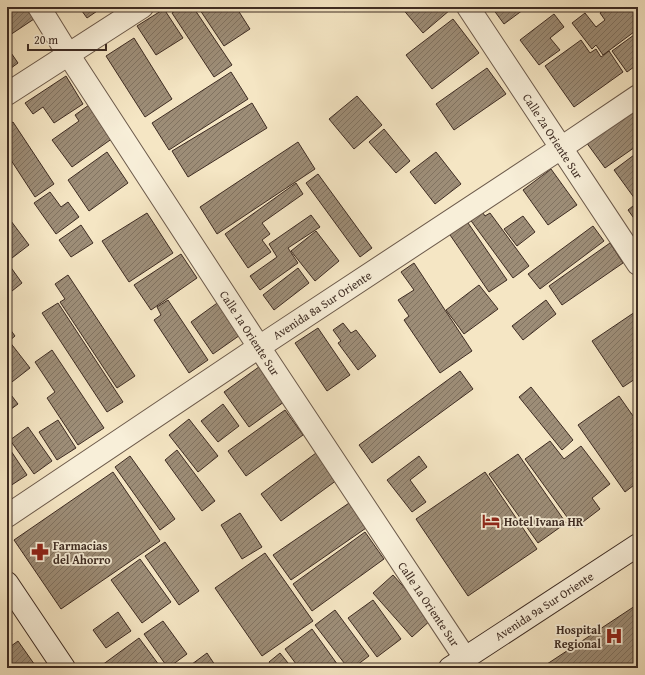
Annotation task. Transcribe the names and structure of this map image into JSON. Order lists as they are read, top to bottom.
{
  "streets": {
    "street": [
      "Calle 2a Oriente Sur",
      "Avenida 8a Sur Oriente",
      "Calle 1a Oriente Sur",
      "Avenida 9a Sur Oriente"
    ]
  },
  "crossings": [
    ["Calle 2a Oriente Sur", "Avenida 8a Sur Oriente"],
    ["Avenida 8a Sur Oriente", "Calle 1a Oriente Sur"],
    ["Calle 1a Oriente Sur", "Avenida 9a Sur Oriente"]
  ],
  "places": {
    "hotel": ["Hotel Ivana HR"],
    "pharmacy": ["Farmacias del Ahorro"],
    "hospital": ["Hospital Regional"]
  },
  "scale_bar": "20 m"
}
